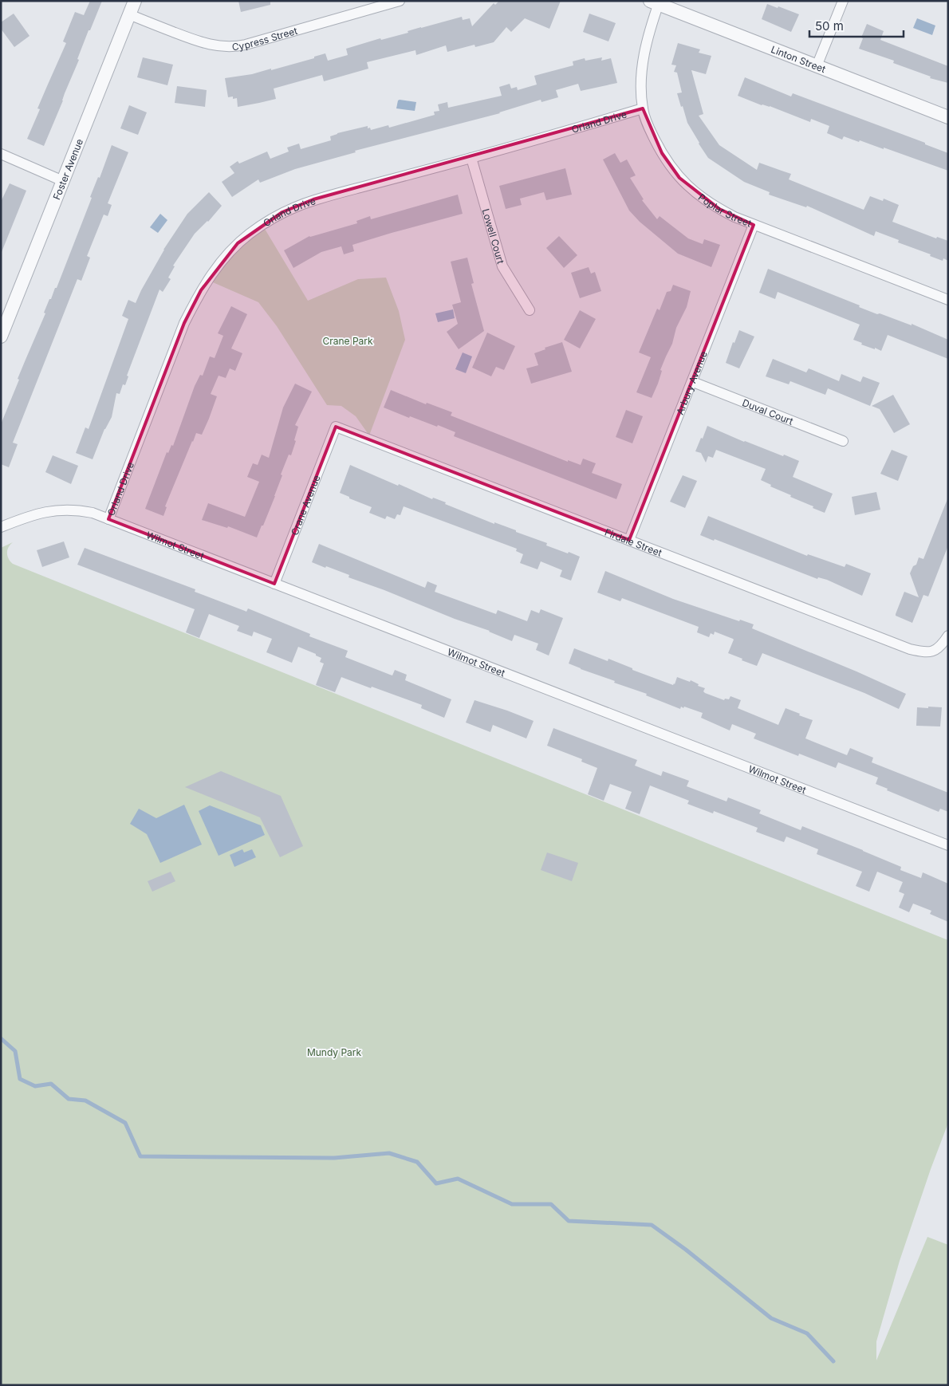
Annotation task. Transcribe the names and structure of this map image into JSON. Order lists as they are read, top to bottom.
{
  "streets": {
    "street": [
      "Cypress Street",
      "Linton Street",
      "Orland Drive",
      "Foster Avenue",
      "Poplar Street",
      "Lowell Court",
      "Arbury Avenue",
      "Duval Court",
      "Crane Avenue",
      "Firdale Street",
      "Wilmot Street"
    ]
  },
  "crossings": [
    ["Cypress Street", "Foster Avenue"],
    ["Linton Street", "Poplar Street"],
    ["Orland Drive", "Poplar Street"],
    ["Orland Drive", "Lowell Court"],
    ["Orland Drive", "Wilmot Street"],
    ["Poplar Street", "Arbury Avenue"],
    ["Arbury Avenue", "Duval Court"],
    ["Arbury Avenue", "Firdale Street"],
    ["Crane Avenue", "Firdale Street"],
    ["Crane Avenue", "Wilmot Street"]
  ],
  "parks": ["Crane Park", "Mundy Park"],
  "scale_bar": "50 m"
}
